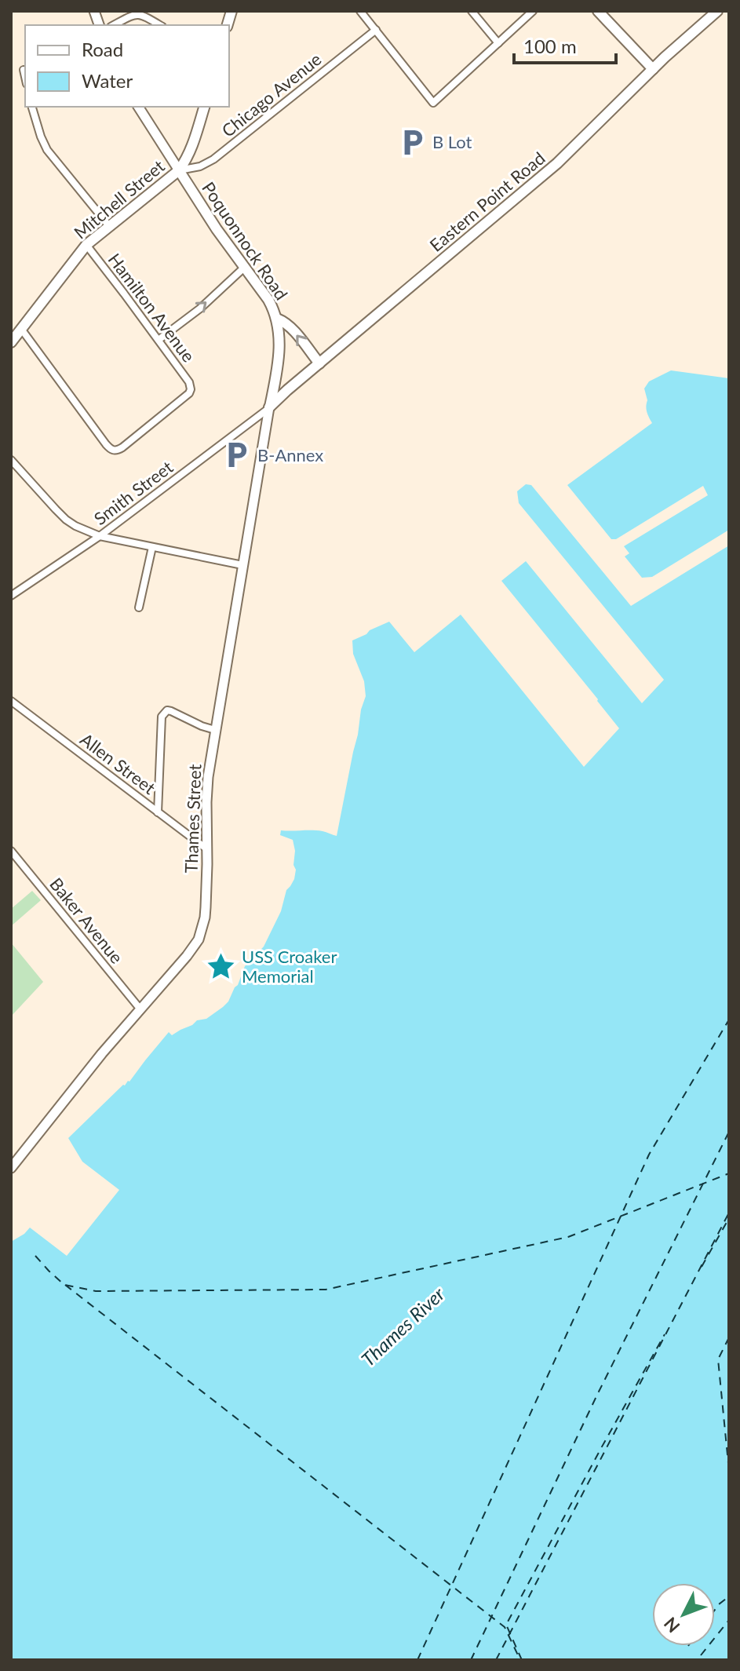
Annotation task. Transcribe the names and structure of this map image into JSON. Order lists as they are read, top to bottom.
{
  "streets": {
    "main road": ["Mitchell Street", "Eastern Point Road", "Poquonnock Road"],
    "street": [
      "Chicago Avenue",
      "Hamilton Avenue",
      "Smith Street",
      "Allen Street",
      "Thames Street",
      "Baker Avenue"
    ]
  },
  "crossings": [
    ["Chicago Avenue", "Mitchell Street"],
    ["Chicago Avenue", "Poquonnock Road"],
    ["Mitchell Street", "Poquonnock Road"],
    ["Mitchell Street", "Hamilton Avenue"],
    ["Eastern Point Road", "Poquonnock Road"],
    ["Eastern Point Road", "Smith Street"],
    ["Eastern Point Road", "Thames Street"],
    ["Poquonnock Road", "Smith Street"],
    ["Poquonnock Road", "Thames Street"],
    ["Smith Street", "Thames Street"],
    ["Allen Street", "Thames Street"],
    ["Thames Street", "Baker Avenue"]
  ],
  "water": ["Thames River"],
  "places": {
    "parking": ["B Lot", "B-Annex"],
    "place": ["USS Croaker Memorial"]
  },
  "legend": ["Road", "Water"],
  "scale_bar": "100 m",
  "north": "bottom left"
}
